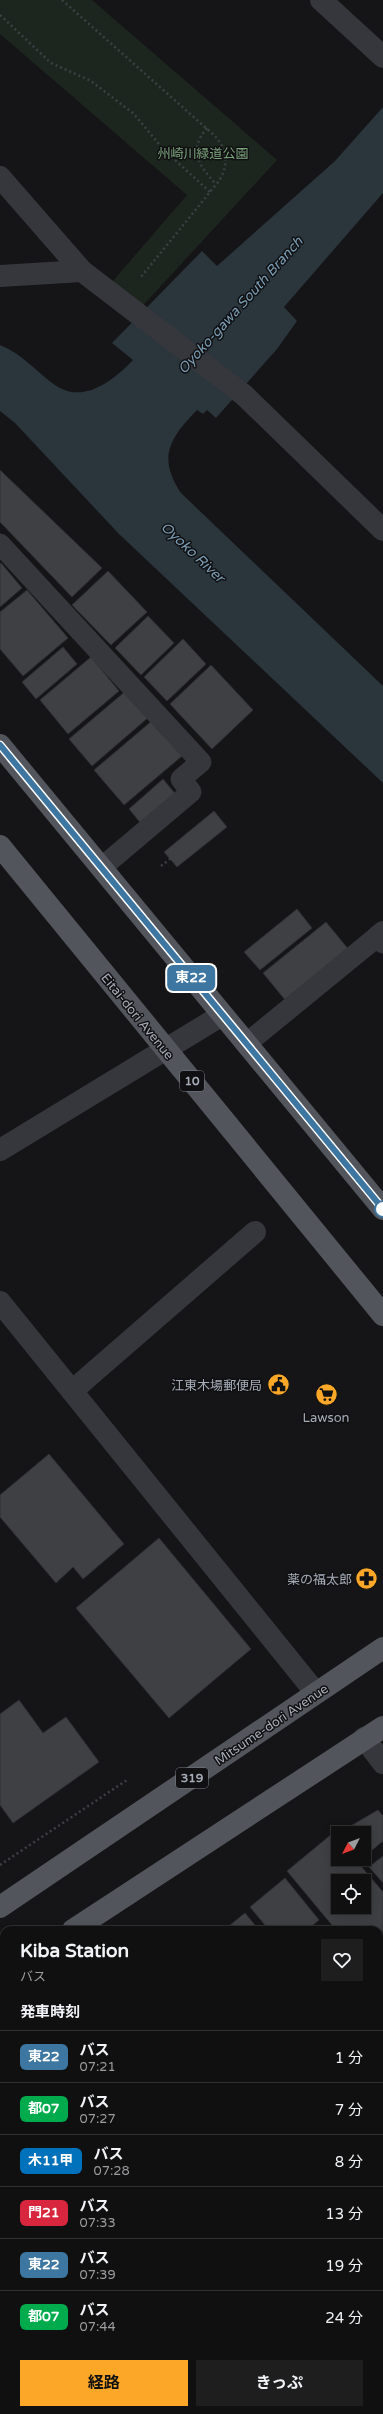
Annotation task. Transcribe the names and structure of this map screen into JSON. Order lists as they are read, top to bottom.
{
  "streets": {
    "main road": [
      "Eitai-dori Avenue",
      "10",
      "Mitsume-dori Avenue",
      "319"
    ]
  },
  "water": ["Oyoko-gawa South Branch", "Oyoko River"],
  "parks": ["州崎川緑道公園"],
  "places": {
    "public building": ["江東木場郵便局"],
    "supermarket": ["Lawson"],
    "pharmacy": ["薬の福太郎"]
  },
  "lines": ["bus line 東22"],
  "north": "bottom left",
  "page": {
    "on_map": "東22",
    "heading": [
      ["Kiba Station", "バス"],
      "発車時刻"
    ],
    "list": [
      {
        "mark": "東22",
        "name": "バス",
        "note": "07:21",
        "value": "1 分"
      },
      {
        "mark": "都07",
        "name": "バス",
        "note": "07:27",
        "value": "7 分"
      },
      {
        "mark": "木11甲",
        "name": "バス",
        "note": "07:28",
        "value": "8 分"
      },
      {
        "mark": "門21",
        "name": "バス",
        "note": "07:33",
        "value": "13 分"
      },
      {
        "mark": "東22",
        "name": "バス",
        "note": "07:39",
        "value": "19 分"
      },
      {
        "mark": "都07",
        "name": "バス",
        "note": "07:44",
        "value": "24 分"
      }
    ],
    "buttons": ["経路", "きっぷ"]
  }
}
